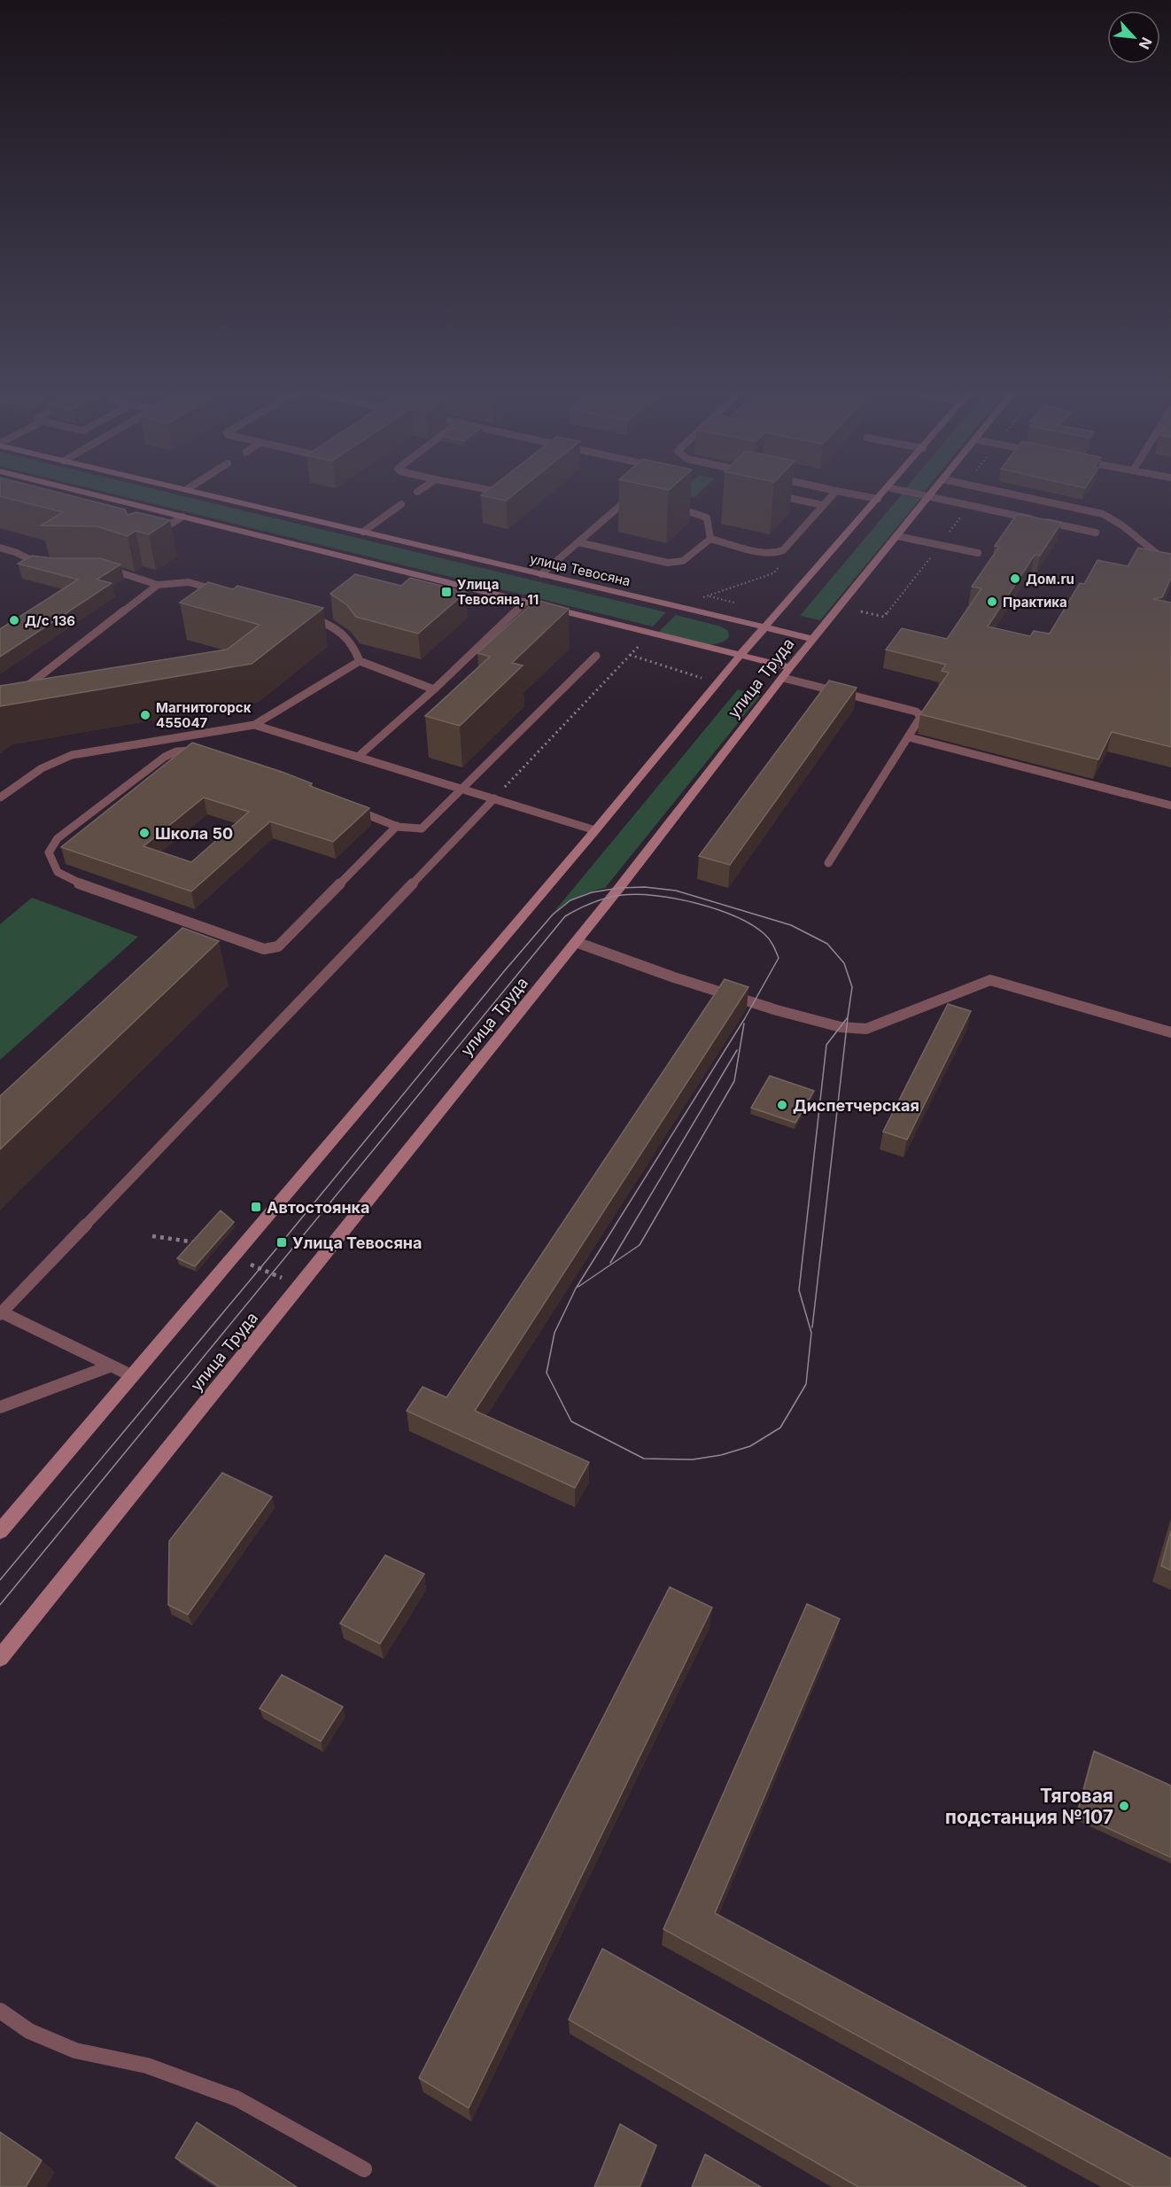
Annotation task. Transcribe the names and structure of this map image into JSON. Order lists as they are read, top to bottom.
{
  "streets": {
    "main road": ["улица Тевосяна", "улица Труда"]
  },
  "crossings": [
    ["улица Тевосяна", "улица Труда"]
  ],
  "places": {
    "other": [
      "Дом.ru",
      "Практика",
      "Д/с 136",
      "Магнитогорск 455047",
      "Школа 50",
      "Диспетчерская",
      "Тяговая подстанция №107"
    ],
    "transit": ["Улица Тевосяна, 11", "Автостоянка", "Улица Тевосяна"]
  },
  "north": "bottom right"
}
